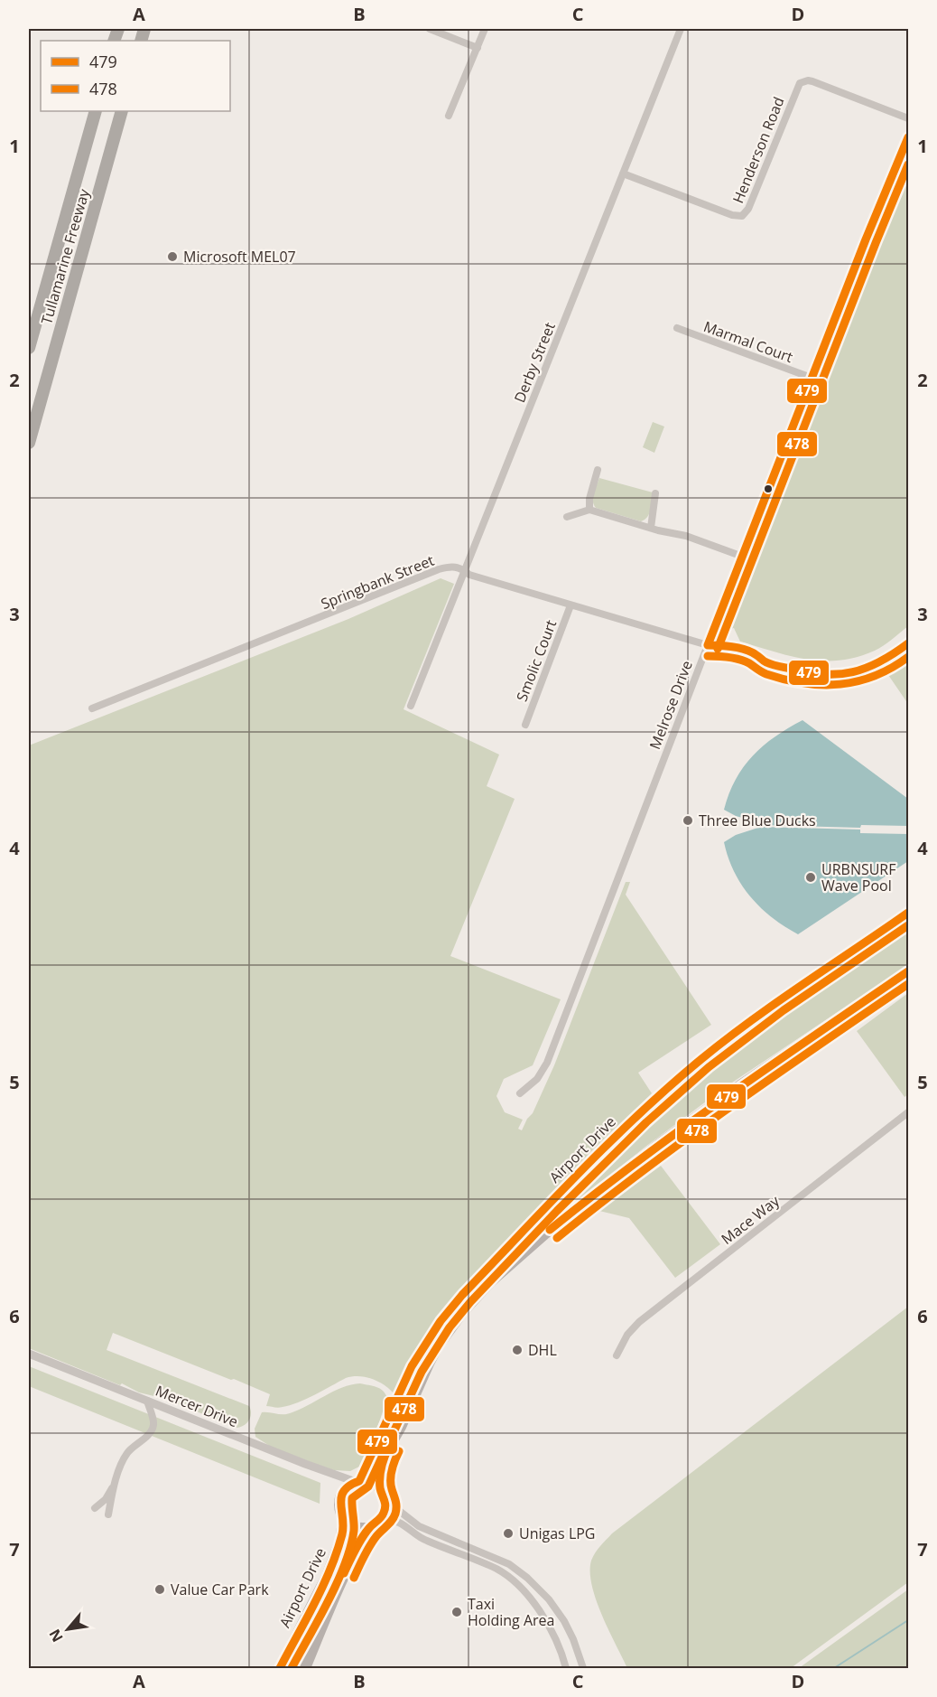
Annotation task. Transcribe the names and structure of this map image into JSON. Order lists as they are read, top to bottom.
{
  "streets": {
    "highway": ["Tullamarine Freeway"],
    "main road": ["Airport Drive"],
    "street": [
      "Henderson Road",
      "Marmal Court",
      "Derby Street",
      "Springbank Street",
      "Smolic Court",
      "Melrose Drive",
      "Mace Way",
      "Mercer Drive"
    ]
  },
  "crossings": [
    ["Henderson Road", "Derby Street"],
    ["Marmal Court", "Melrose Drive"],
    ["Derby Street", "Springbank Street"],
    ["Springbank Street", "Smolic Court"],
    ["Springbank Street", "Melrose Drive"],
    ["Airport Drive", "Mercer Drive"]
  ],
  "places": [
    "Microsoft MEL07",
    "Three Blue Ducks",
    "URBNSURF Wave Pool",
    "DHL",
    "Unigas LPG",
    "Value Car Park",
    "Taxi Holding Area"
  ],
  "lines": ["transit line 479", "transit line 478"],
  "legend": ["479", "478"],
  "north": "bottom left",
  "grid": {
    "columns": [
      "A",
      "B",
      "C",
      "D"
    ],
    "rows": [
      "1",
      "2",
      "3",
      "4",
      "5",
      "6",
      "7"
    ]
  }
}
